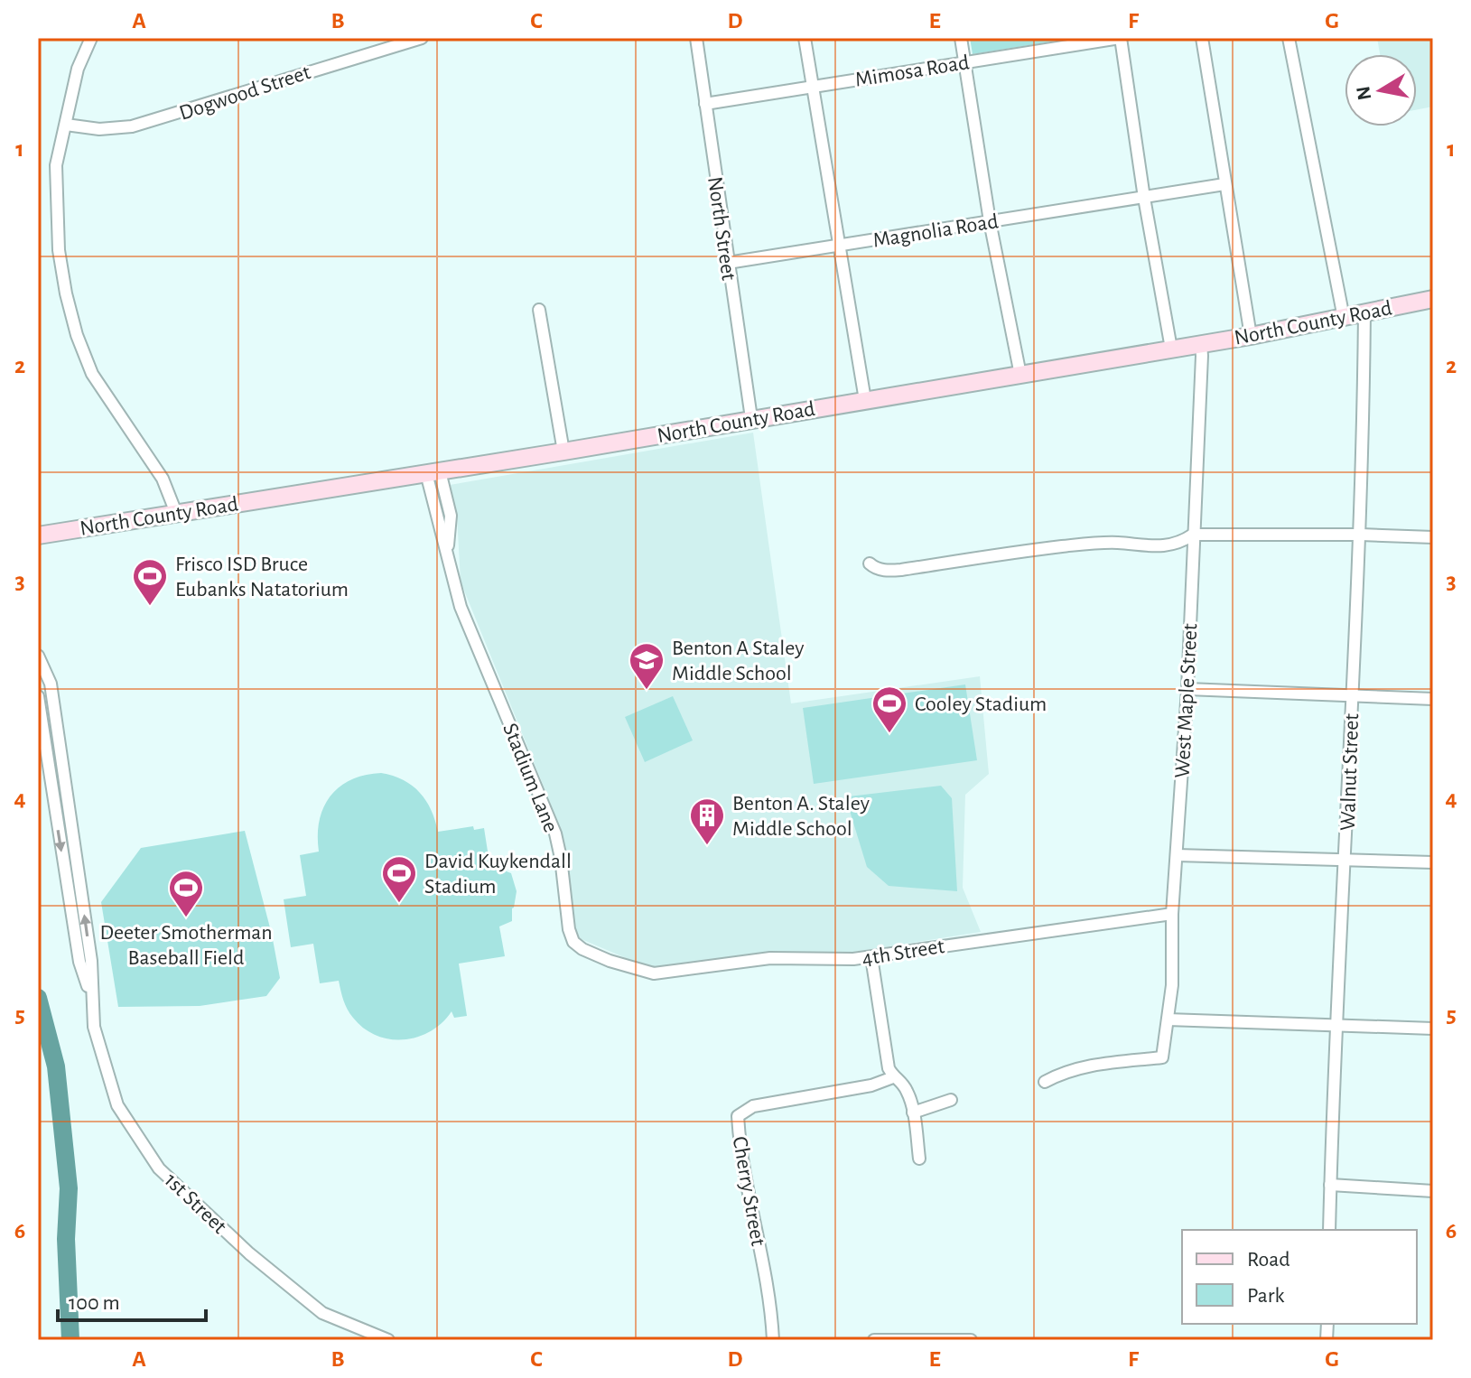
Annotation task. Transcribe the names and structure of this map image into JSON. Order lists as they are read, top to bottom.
{
  "streets": {
    "street": [
      "Mimosa Road",
      "Dogwood Street",
      "North Street",
      "Magnolia Road",
      "North County Road",
      "West Maple Street",
      "Walnut Street",
      "Stadium Lane",
      "4th Street",
      "Cherry Street",
      "1st Street"
    ]
  },
  "crossings": [
    ["Mimosa Road", "North Street"],
    ["North Street", "Magnolia Road"],
    ["North Street", "North County Road"],
    ["North County Road", "West Maple Street"],
    ["North County Road", "Walnut Street"],
    ["North County Road", "Stadium Lane"],
    ["West Maple Street", "4th Street"],
    ["Stadium Lane", "4th Street"]
  ],
  "places": {
    "sports": [
      "Frisco ISD Bruce Eubanks Natatorium",
      "Cooley Stadium",
      "David Kuykendall Stadium",
      "Deeter Smotherman Baseball Field"
    ],
    "school or university": ["Benton A Staley Middle School"],
    "building": ["Benton A. Staley Middle School"]
  },
  "legend": ["Road", "Park"],
  "scale_bar": "100 m",
  "north": "left",
  "grid": {
    "columns": [
      "A",
      "B",
      "C",
      "D",
      "E",
      "F",
      "G"
    ],
    "rows": [
      "1",
      "2",
      "3",
      "4",
      "5",
      "6"
    ]
  }
}
